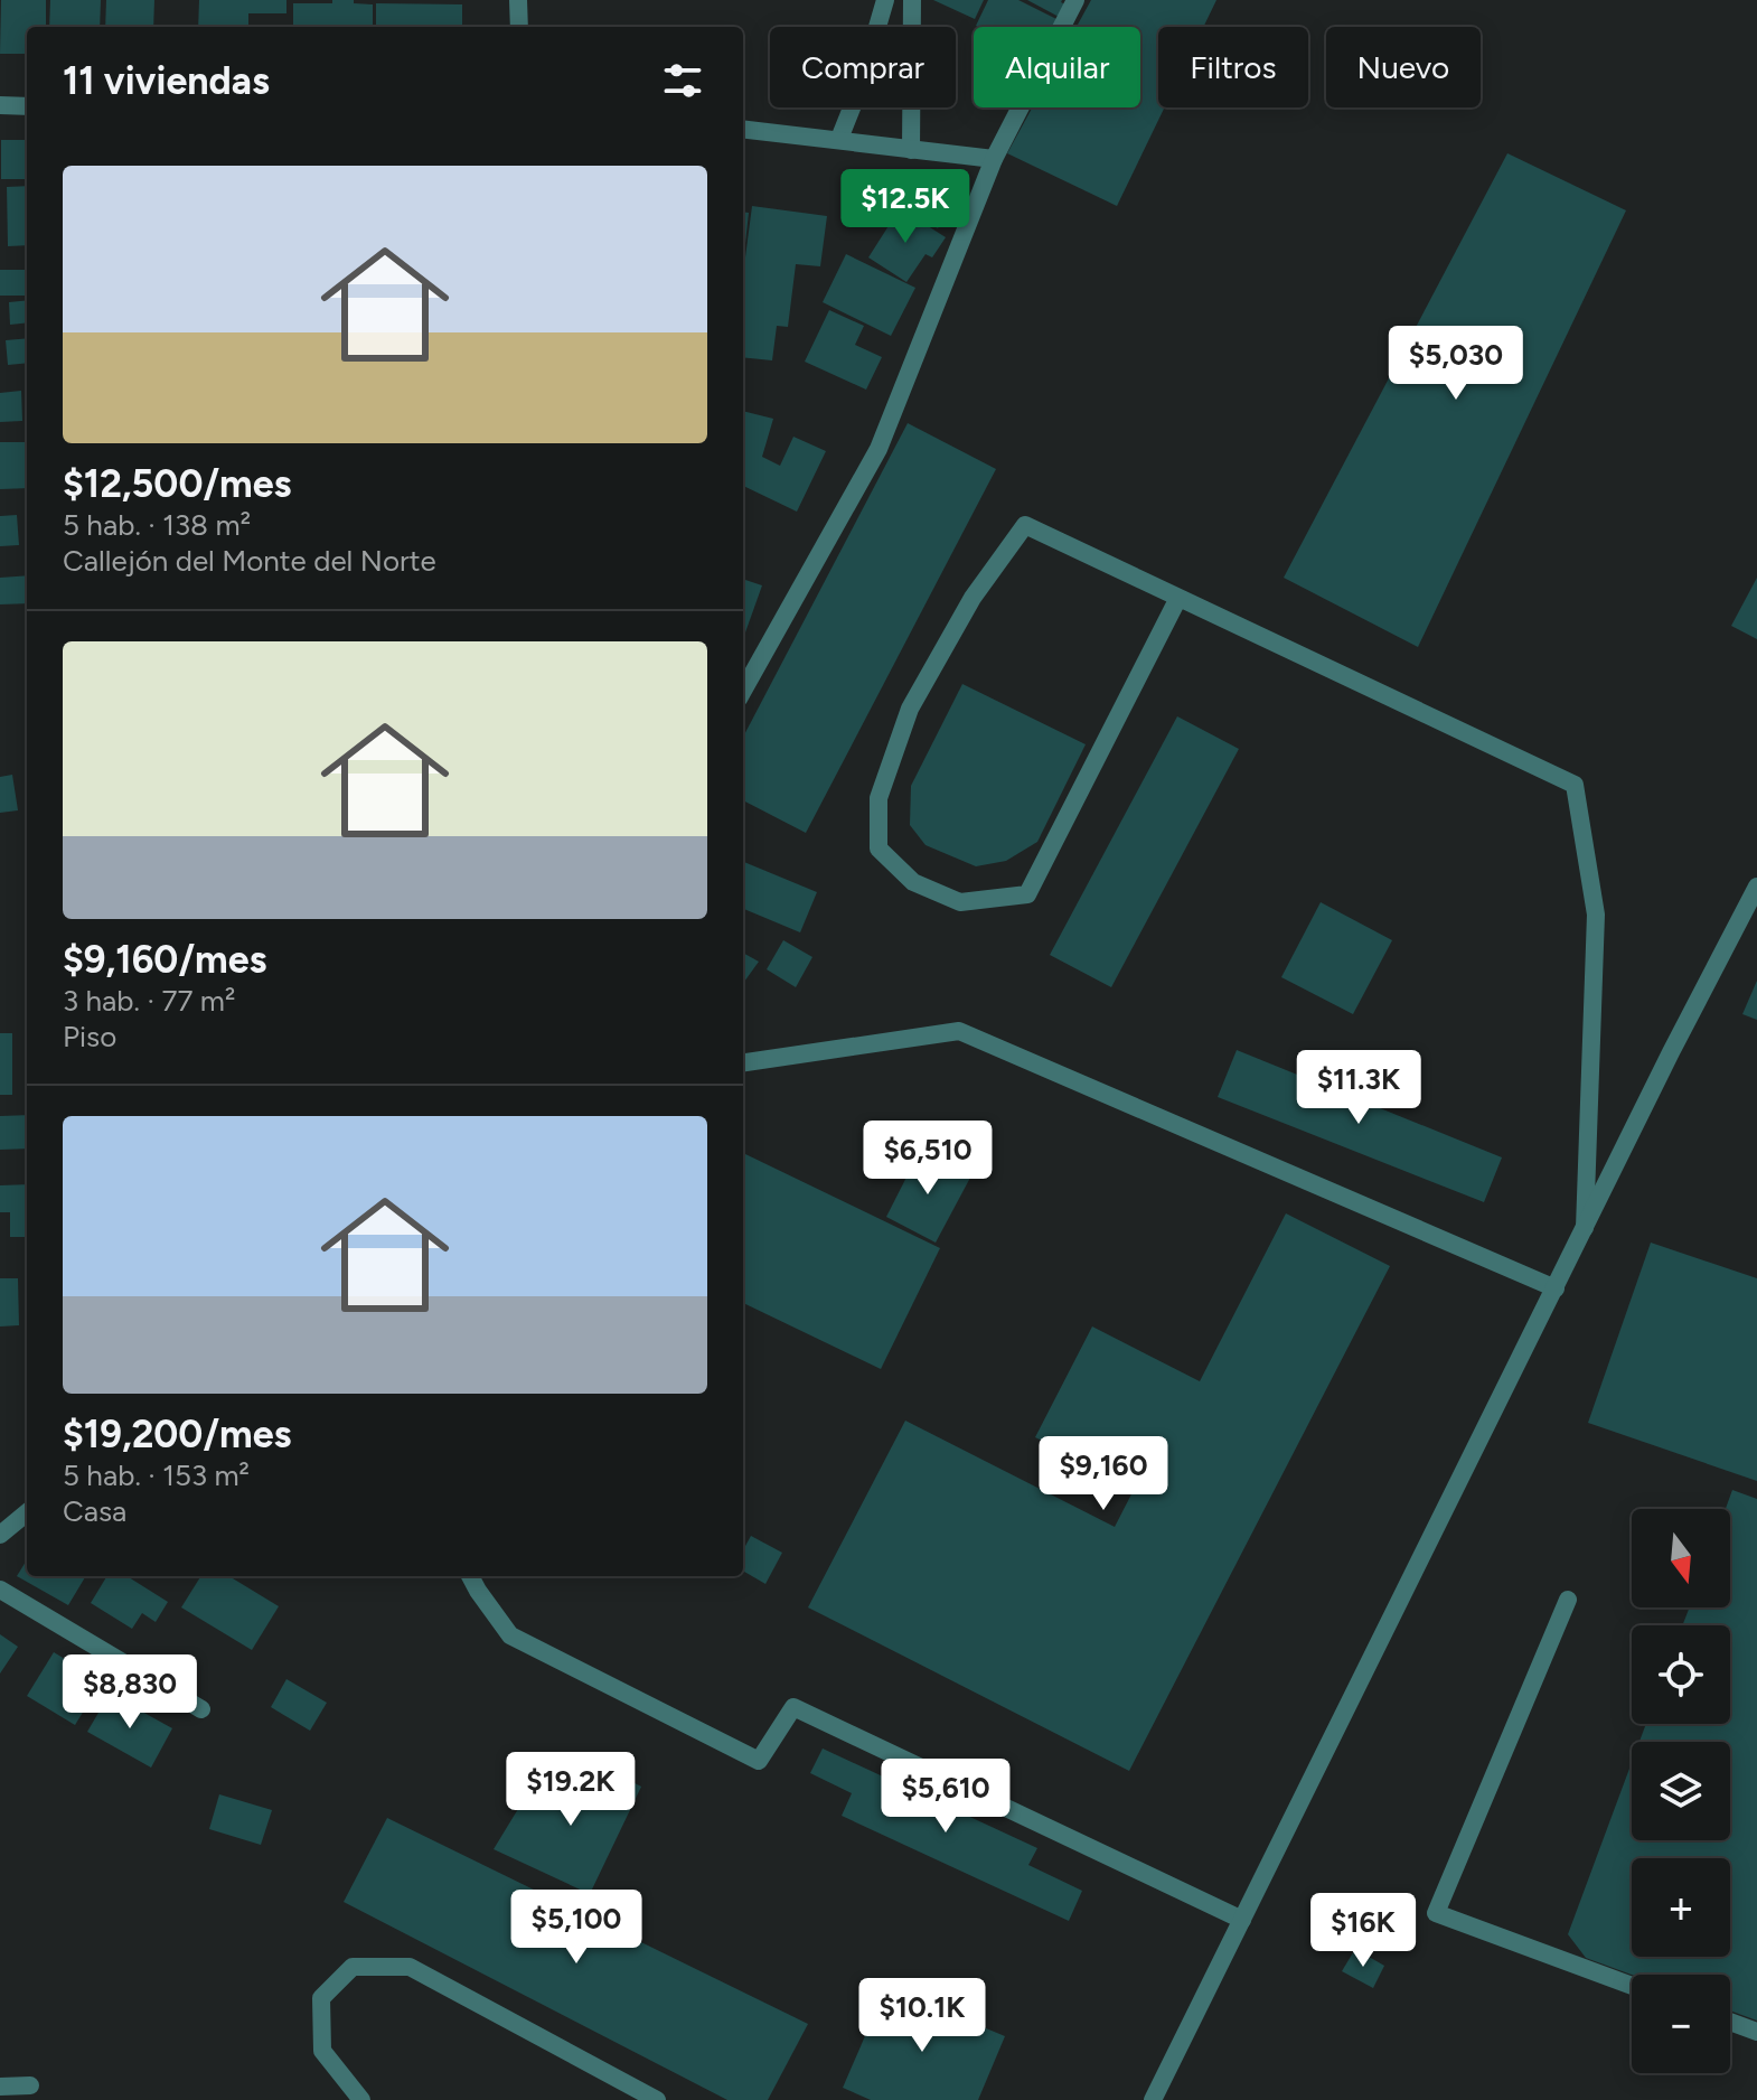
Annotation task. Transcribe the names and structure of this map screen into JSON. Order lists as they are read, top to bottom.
{
  "north": "bottom",
  "page": {
    "chip": [
      "Comprar",
      "Alquilar",
      "Filtros",
      "Nuevo"
    ],
    "heading": "11 viviendas",
    "list": [
      {
        "name": "$12,500/mes",
        "note": "5 hab. · 138 m² · Callejón del Monte del Norte"
      },
      {
        "name": "$9,160/mes",
        "note": "3 hab. · 77 m² · Piso"
      },
      {
        "name": "$19,200/mes",
        "note": "5 hab. · 153 m² · Casa"
      }
    ],
    "price": [
      "$12.5K",
      "$5,030",
      "$11.3K",
      "$6,510",
      "$9,160",
      "$8,830",
      "$19.2K",
      "$5,610",
      "$5,100",
      "$16K",
      "$10.1K"
    ],
    "map_buttons": ["+", "−"]
  }
}
